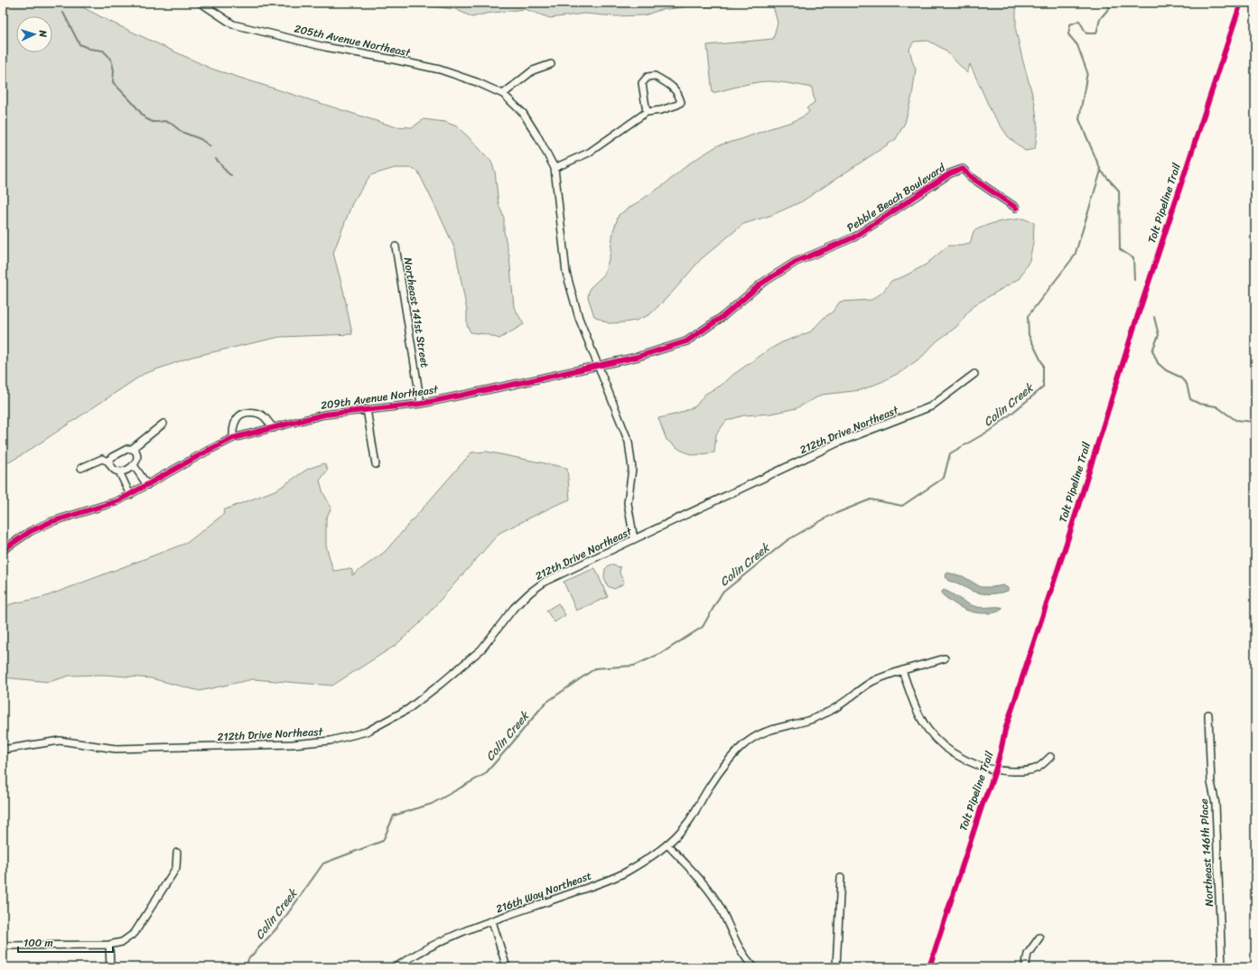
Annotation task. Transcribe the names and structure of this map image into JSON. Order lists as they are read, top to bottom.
{
  "streets": {
    "street": [
      "205th Avenue Northeast",
      "Pebble Beach Boulevard",
      "Northeast 141st Street",
      "209th Avenue Northeast",
      "212th Drive Northeast",
      "Northeast 146th Place",
      "216th Way Northeast"
    ],
    "cycle path": ["Tolt Pipeline Trail"]
  },
  "crossings": [
    ["Pebble Beach Boulevard", "209th Avenue Northeast"],
    ["Northeast 141st Street", "209th Avenue Northeast"]
  ],
  "water": ["Colin Creek"],
  "scale_bar": "100 m",
  "north": "right"
}
